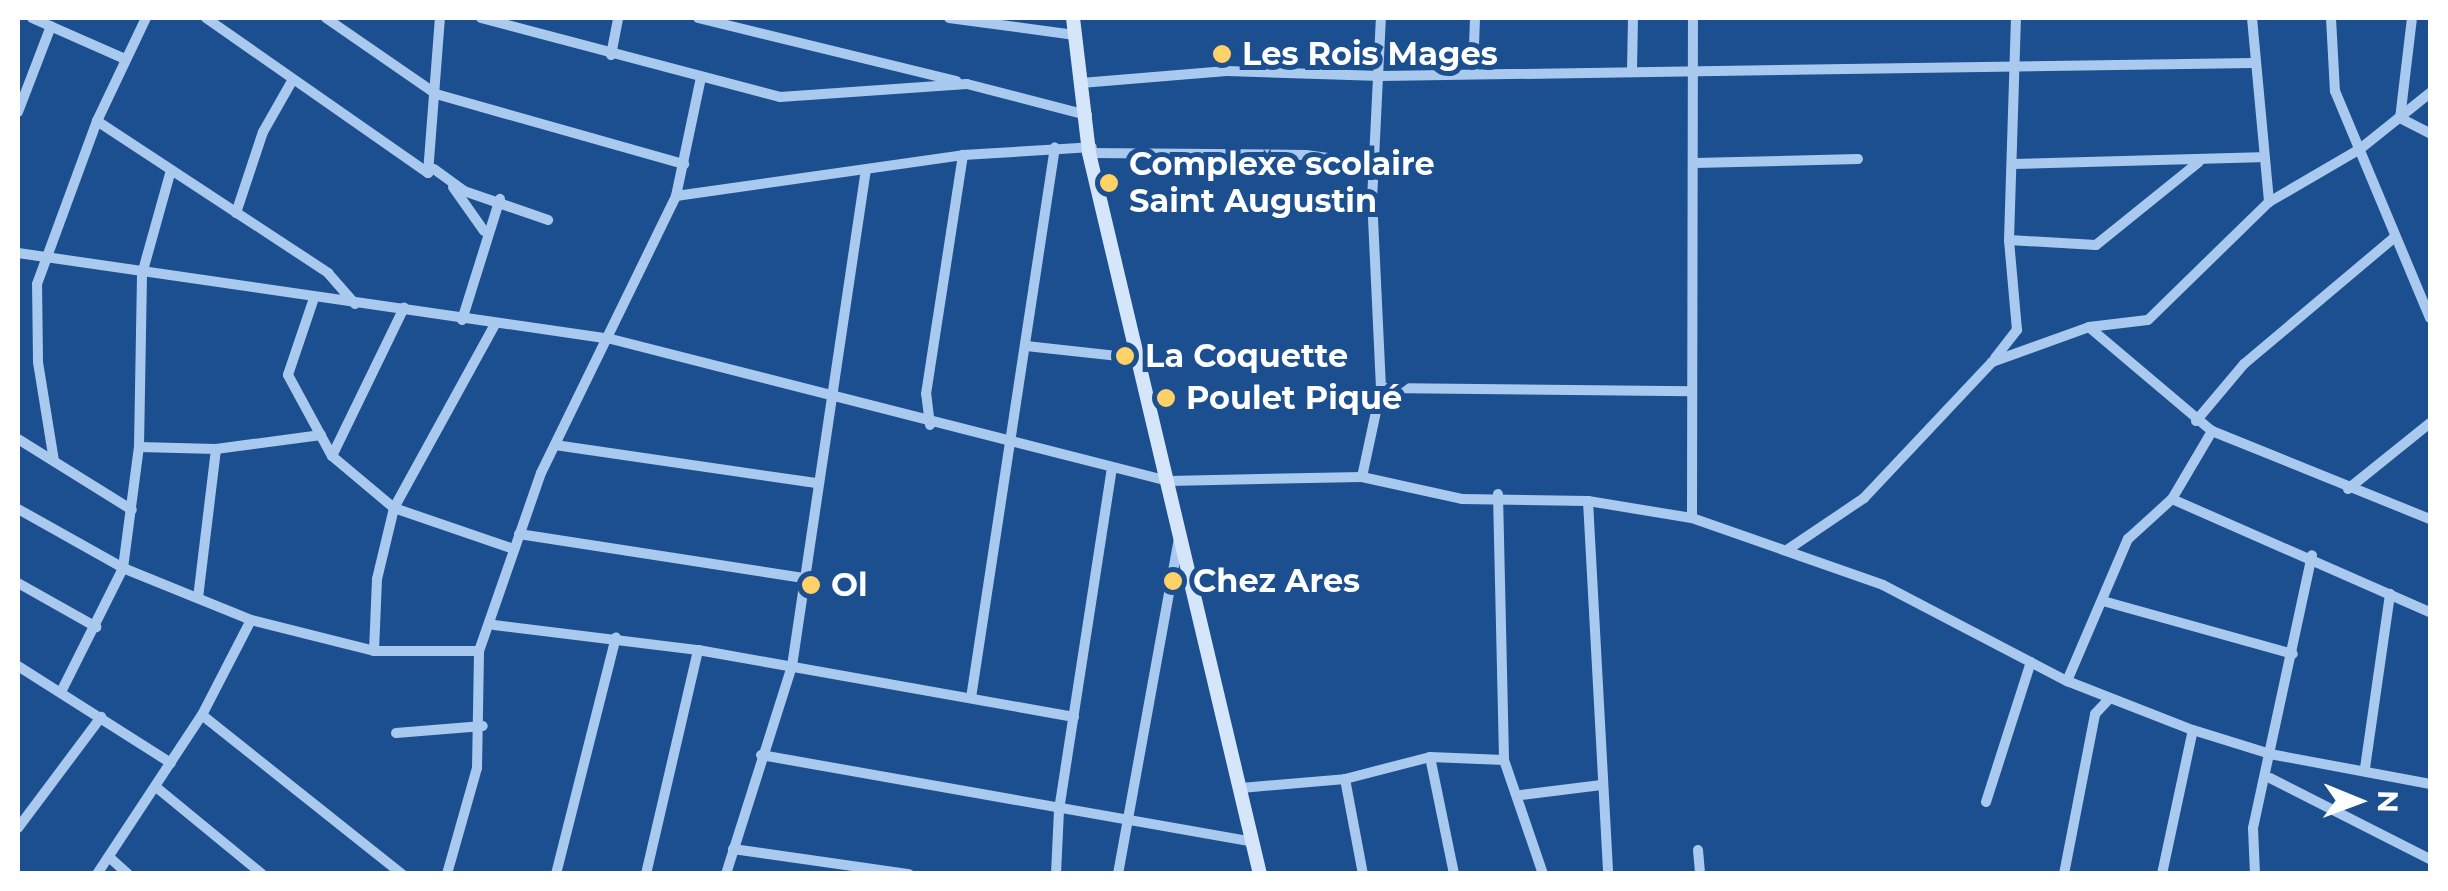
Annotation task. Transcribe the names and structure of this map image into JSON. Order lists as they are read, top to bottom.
{
  "places": [
    "Les Rois Mages",
    "Complexe scolaire Saint Augustin",
    "La Coquette",
    "Poulet Piqué",
    "Chez Ares",
    "Ol"
  ],
  "north": "right"
}
